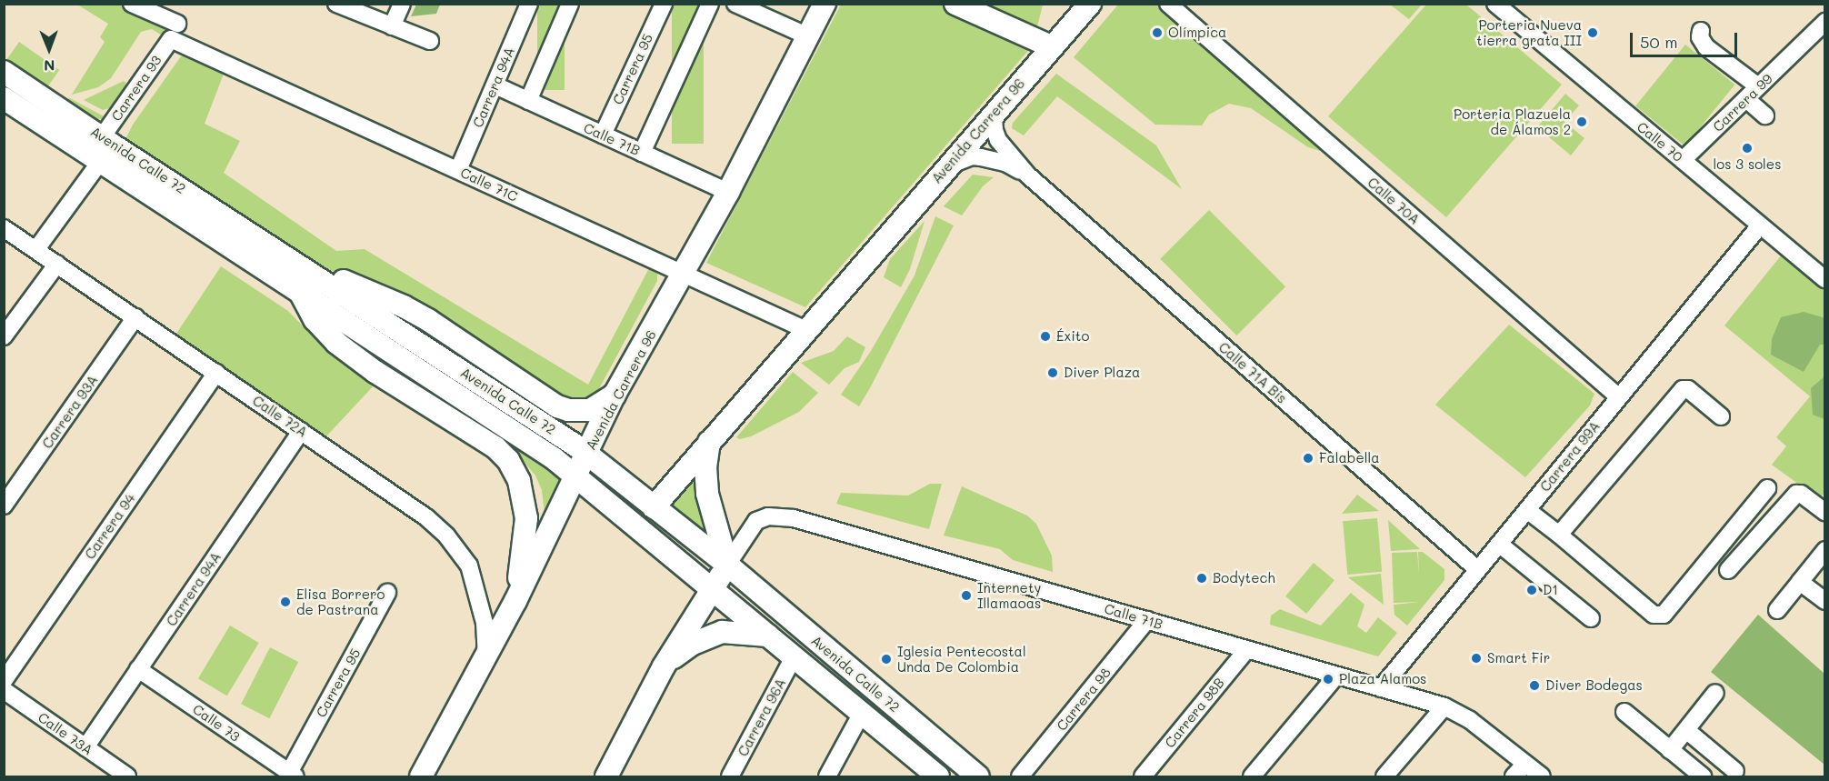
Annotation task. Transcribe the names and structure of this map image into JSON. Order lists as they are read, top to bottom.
{
  "streets": {
    "main road": ["Avenida Carrera 96", "Avenida Calle 72"],
    "street": [
      "Carrera 95",
      "Carrera 94A",
      "Carrera 93",
      "Carrera 99",
      "Calle 71B",
      "Calle 70",
      "Calle 71C",
      "Calle 70A",
      "Calle 71A Bis",
      "Carrera 93A",
      "Calle 72A",
      "Carrera 99A",
      "Carrera 94",
      "Carrera 98",
      "Carrera 98B",
      "Carrera 96A",
      "Calle 73",
      "Calle 73A"
    ]
  },
  "crossings": [
    ["Carrera 95", "Calle 71B"],
    ["Carrera 95", "Calle 73"],
    ["Carrera 94A", "Calle 71B"],
    ["Carrera 94A", "Calle 71C"],
    ["Carrera 94A", "Calle 72A"],
    ["Carrera 94A", "Calle 73"],
    ["Carrera 94A", "Calle 73A"],
    ["Carrera 93", "Avenida Calle 72"],
    ["Carrera 93", "Calle 71C"],
    ["Carrera 99", "Calle 70"],
    ["Avenida Carrera 96", "Calle 71B"],
    ["Avenida Carrera 96", "Avenida Calle 72"],
    ["Avenida Carrera 96", "Calle 71C"],
    ["Avenida Carrera 96", "Calle 71A Bis"],
    ["Avenida Carrera 96", "Calle 72A"],
    ["Calle 71B", "Avenida Calle 72"],
    ["Calle 71B", "Carrera 99A"],
    ["Calle 71B", "Carrera 98"],
    ["Calle 71B", "Carrera 98B"],
    ["Calle 70", "Carrera 99A"],
    ["Avenida Calle 72", "Carrera 96A"],
    ["Calle 70A", "Carrera 99A"],
    ["Calle 71A Bis", "Carrera 99A"],
    ["Carrera 93A", "Calle 72A"],
    ["Calle 72A", "Carrera 94"]
  ],
  "places": [
    "Olímpica",
    "Porteria Nueva tierra grata III",
    "Porteria Plazuela de Álamos 2",
    "los 3 soles",
    "Éxito",
    "Diver Plaza",
    "Falabella",
    "Bodytech",
    "D1",
    "Internety Illamaoas",
    "Elisa Borrero de Pastrana",
    "Smart Fir",
    "Iglesia Pentecostal Unda De Colombia",
    "Plaza Alamos",
    "Diver Bodegas"
  ],
  "scale_bar": "50 m",
  "north": "bottom"
}
